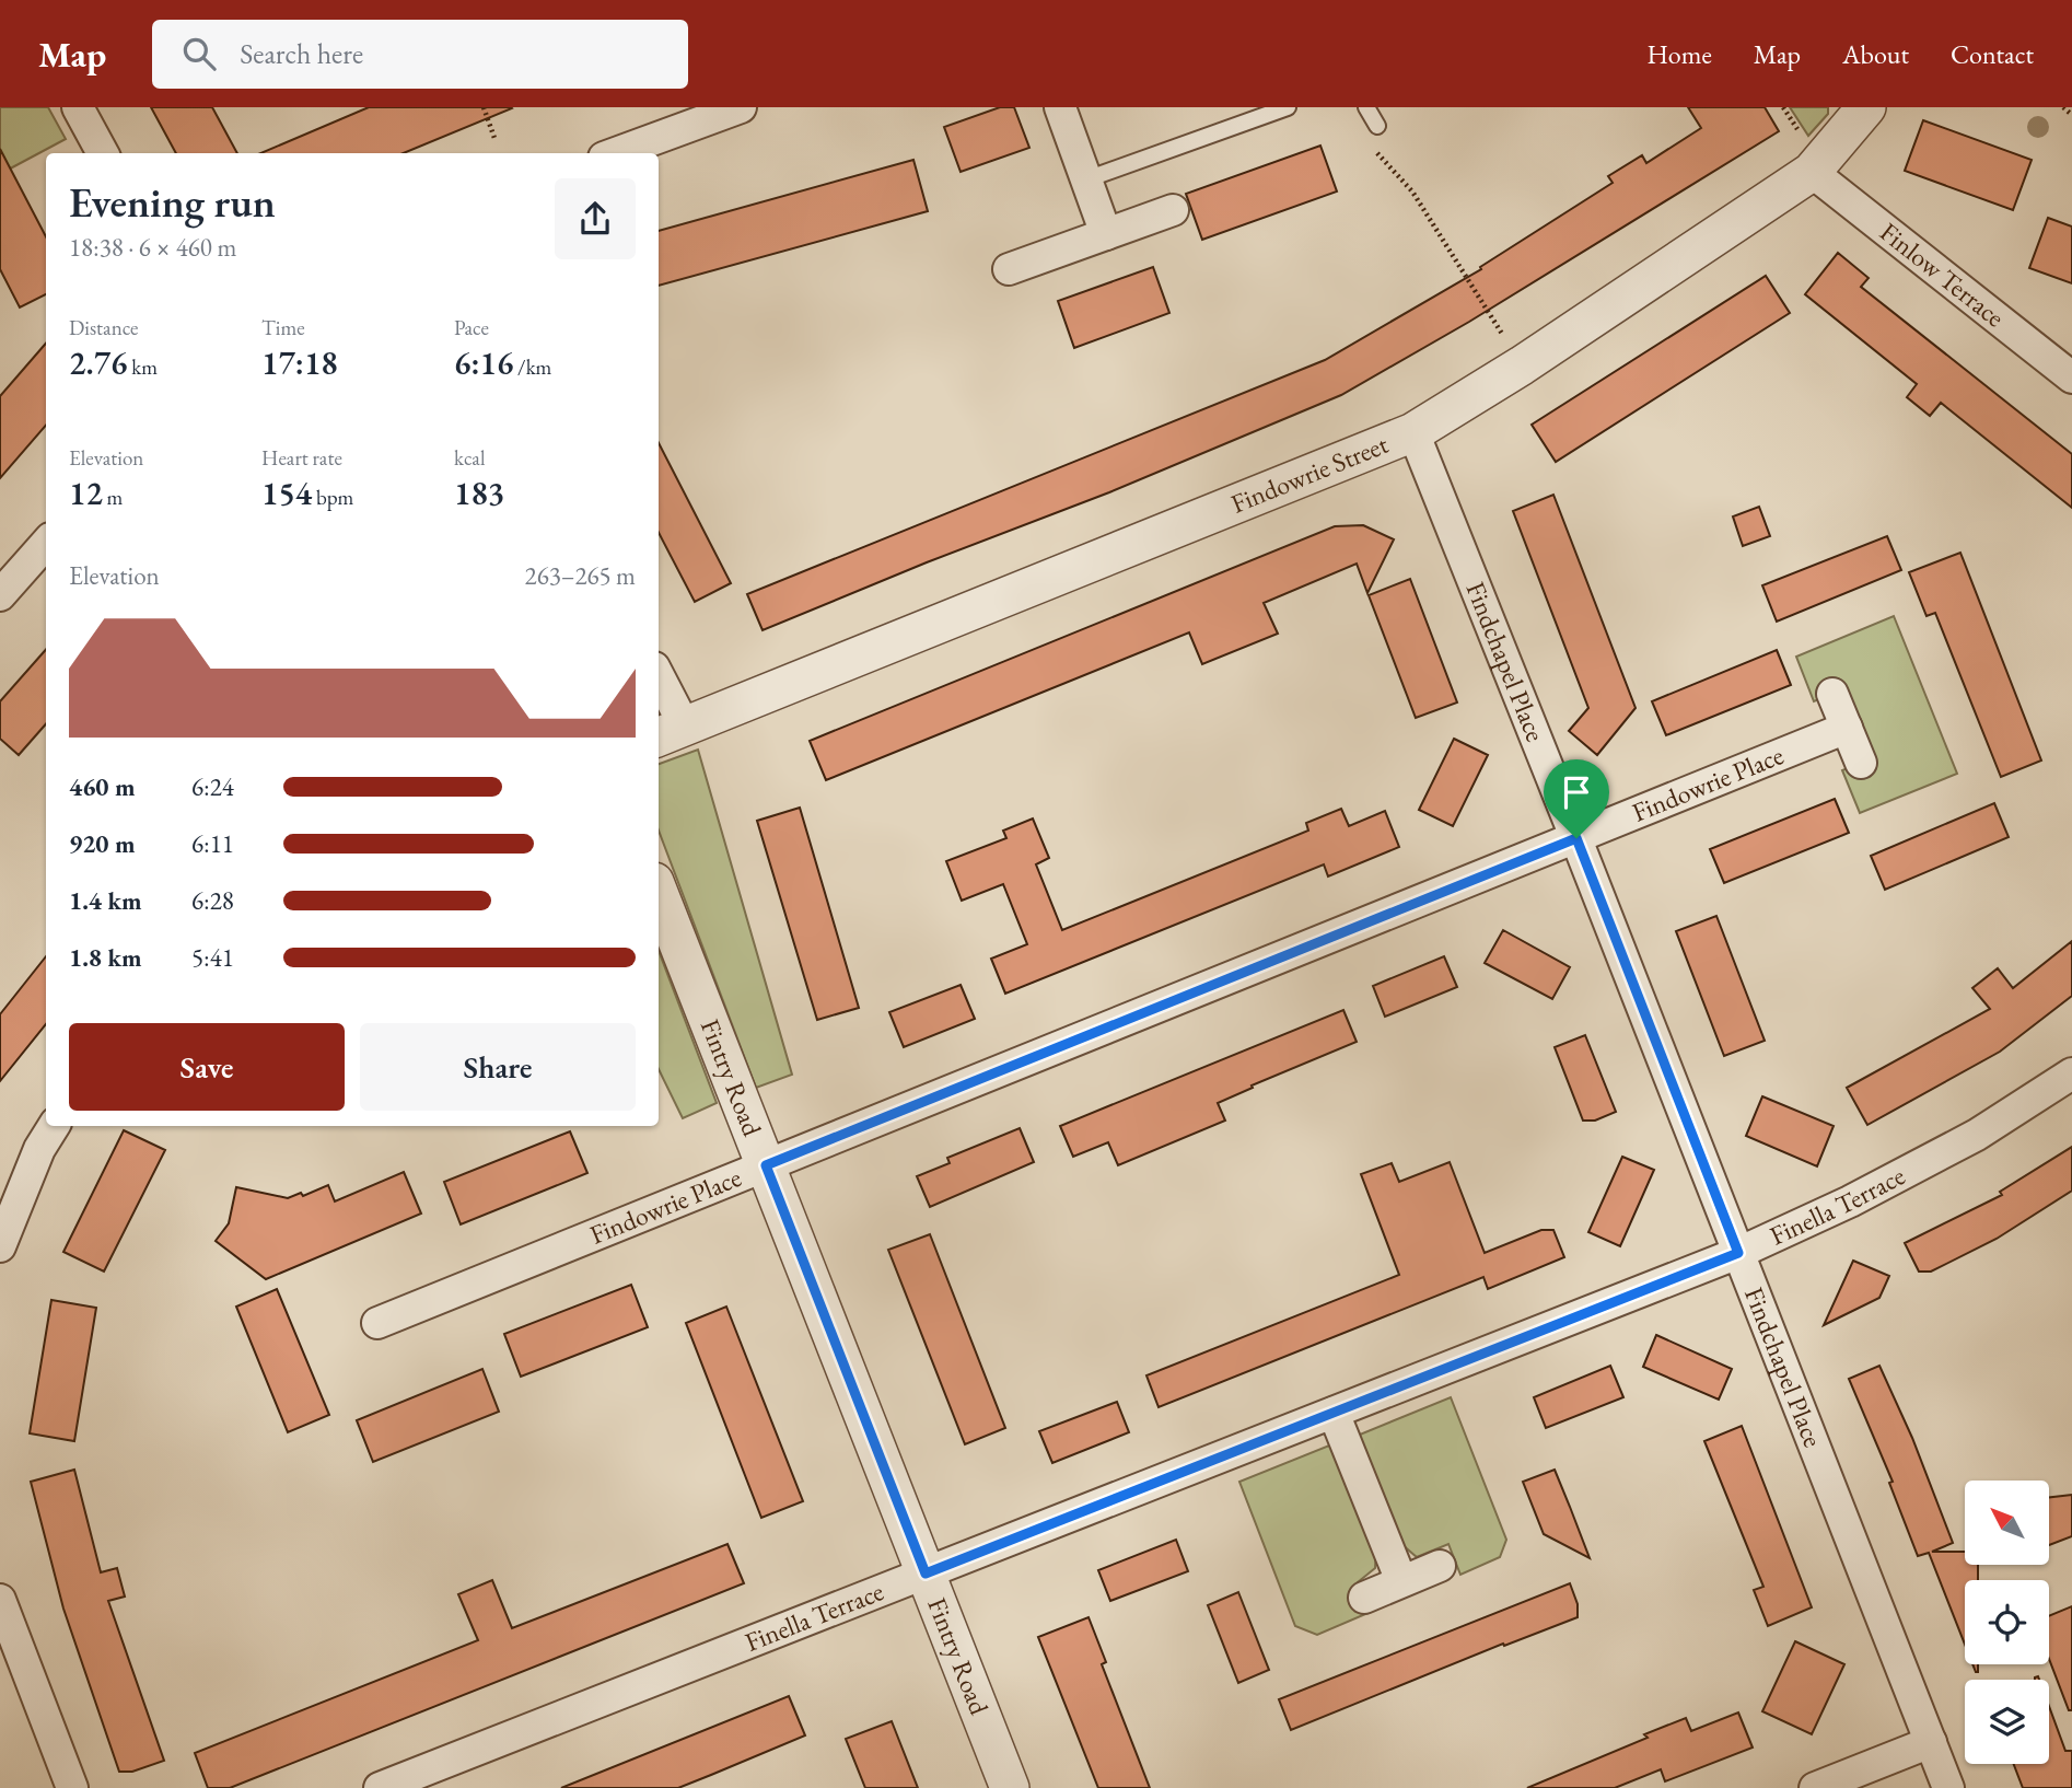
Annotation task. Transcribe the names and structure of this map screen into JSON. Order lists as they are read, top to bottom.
{
  "streets": {
    "street": [
      "Finlow Terrace",
      "Findowrie Street",
      "Findchapel Place",
      "Findowrie Place",
      "Fintry Road",
      "Finella Terrace"
    ]
  },
  "crossings": [
    ["Finlow Terrace", "Findowrie Street"],
    ["Findowrie Street", "Findchapel Place"],
    ["Findchapel Place", "Findowrie Place"],
    ["Findchapel Place", "Finella Terrace"],
    ["Findowrie Place", "Fintry Road"],
    ["Fintry Road", "Finella Terrace"]
  ],
  "north": "top left",
  "page": {
    "header": "Map",
    "search": "Search here",
    "nav": [
      "Home",
      "Map",
      "About",
      "Contact"
    ],
    "heading": ["Evening run", "18:38 · 6 × 460 m"],
    "stats": [
      ["Distance", "2.76 km"],
      ["Time", "17:18"],
      ["Pace", "6:16 /km"],
      ["Elevation", "12 m"],
      ["Heart rate", "154 bpm"],
      ["kcal", "183"]
    ],
    "chart": ["Elevation", "263–265 m"],
    "list": [
      {
        "name": "460 m",
        "note": "6:24"
      },
      {
        "name": "920 m",
        "note": "6:11"
      },
      {
        "name": "1.4 km",
        "note": "6:28"
      },
      {
        "name": "1.8 km",
        "note": "5:41"
      }
    ],
    "buttons": ["Save", "Share"]
  }
}
